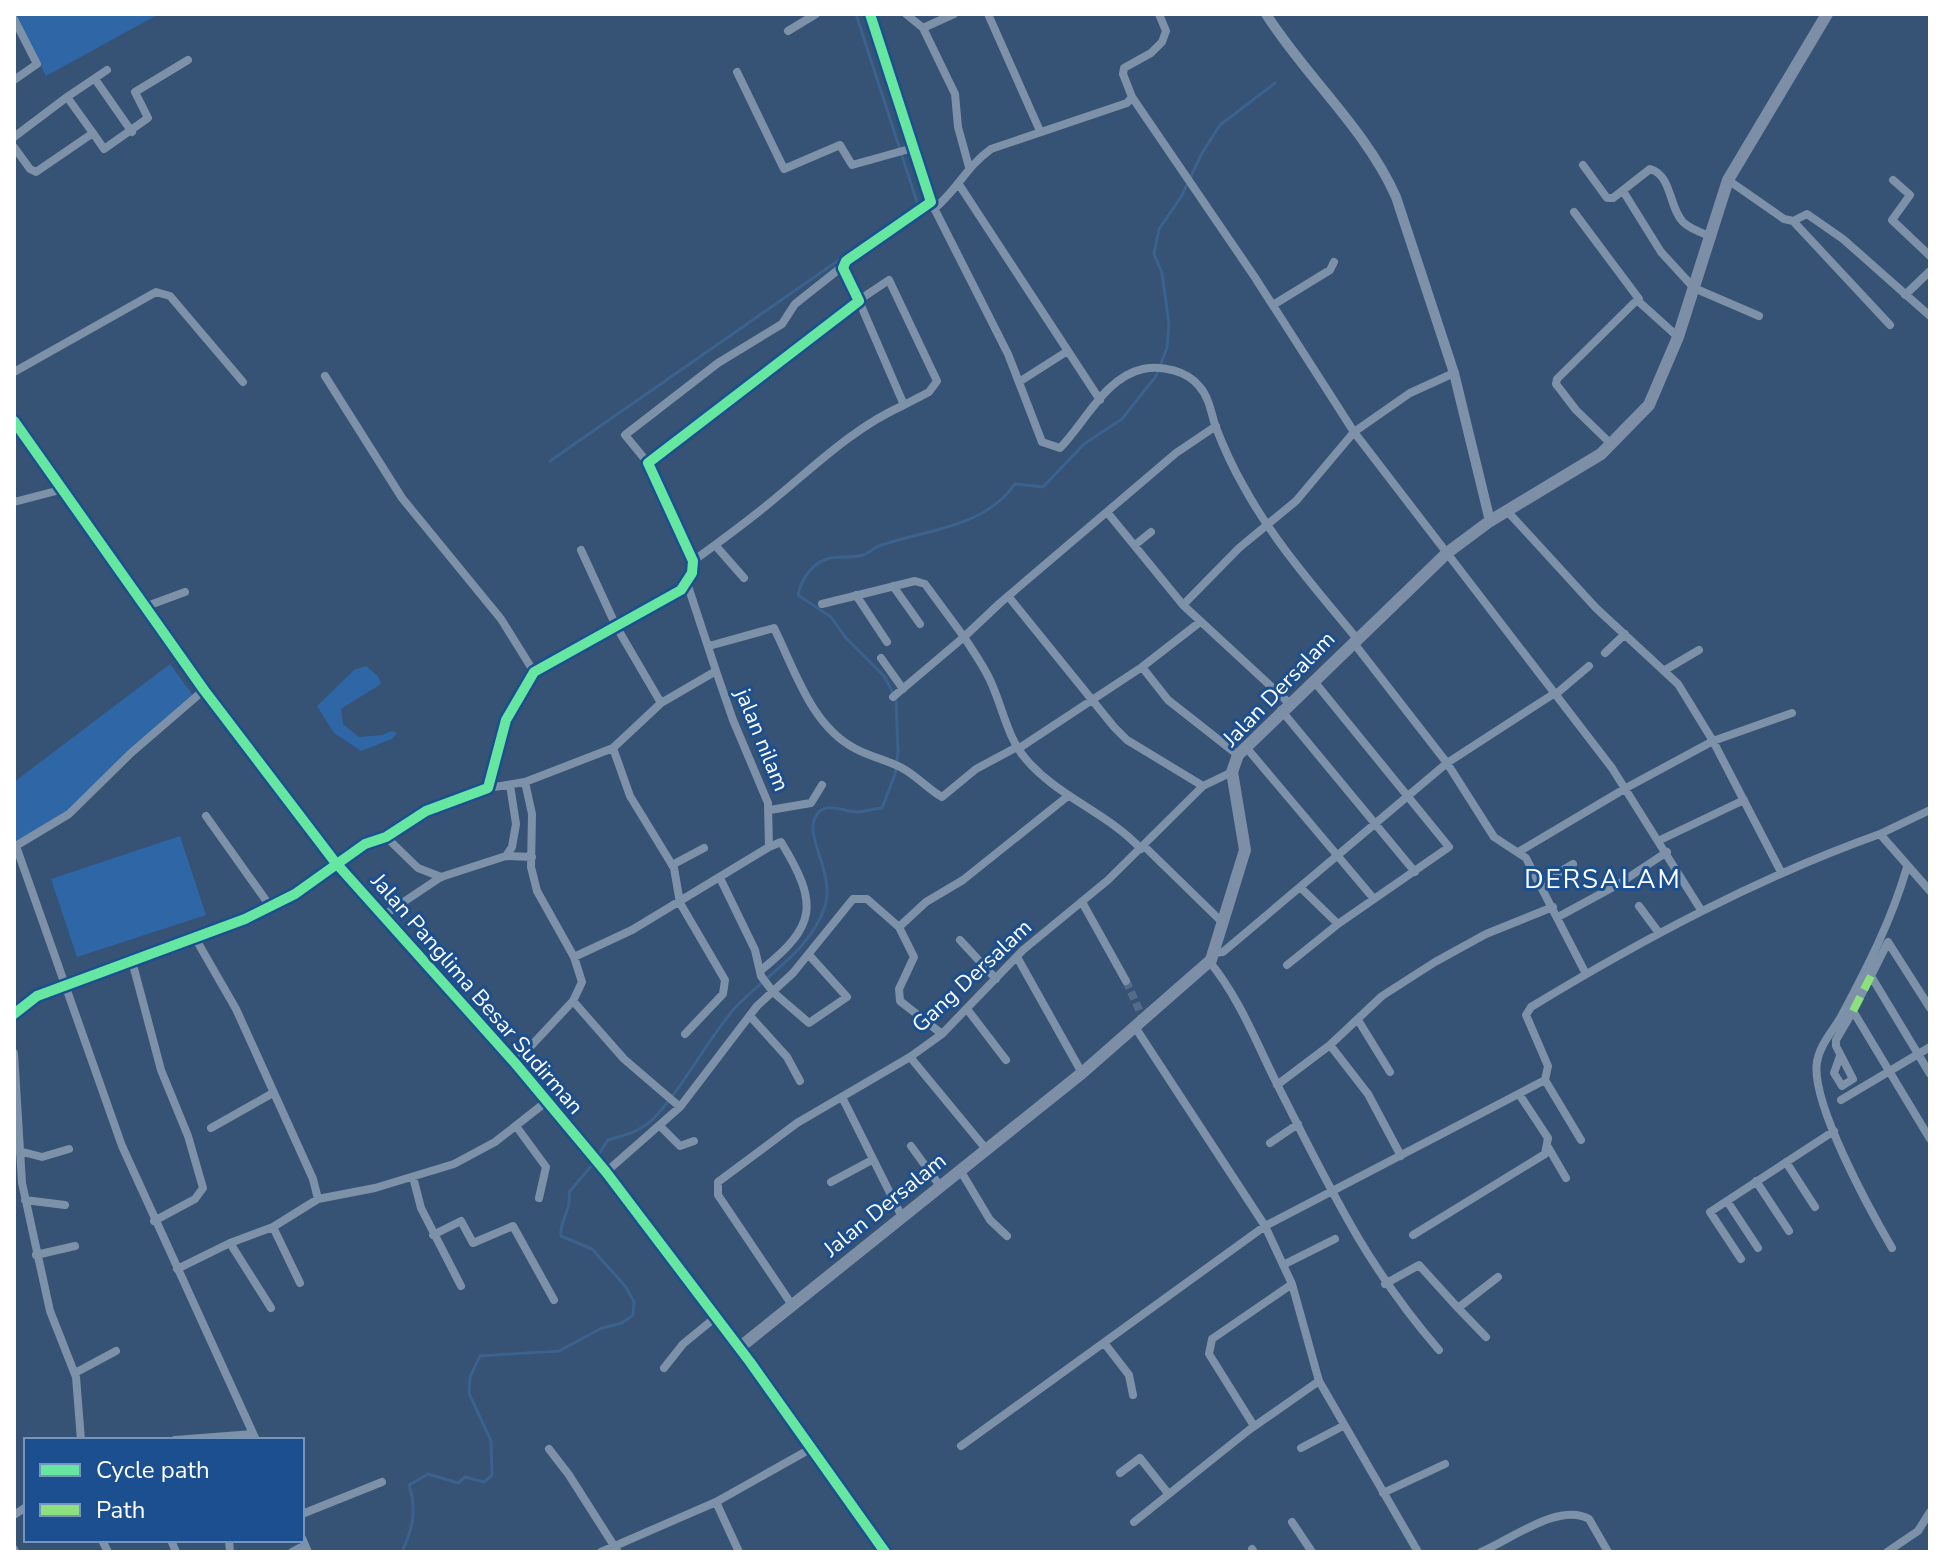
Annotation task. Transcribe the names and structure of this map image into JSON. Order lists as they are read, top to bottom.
{
  "streets": {
    "main road": ["Jalan Dersalam", "Jalan Panglima Besar Sudirman"],
    "street": ["jalan nilam", "Gang Dersalam"]
  },
  "crossings": [
    ["Jalan Dersalam", "Gang Dersalam"],
    ["Jalan Dersalam", "Jalan Panglima Besar Sudirman"]
  ],
  "districts": ["DERSALAM"],
  "legend": ["Cycle path", "Path"]
}
